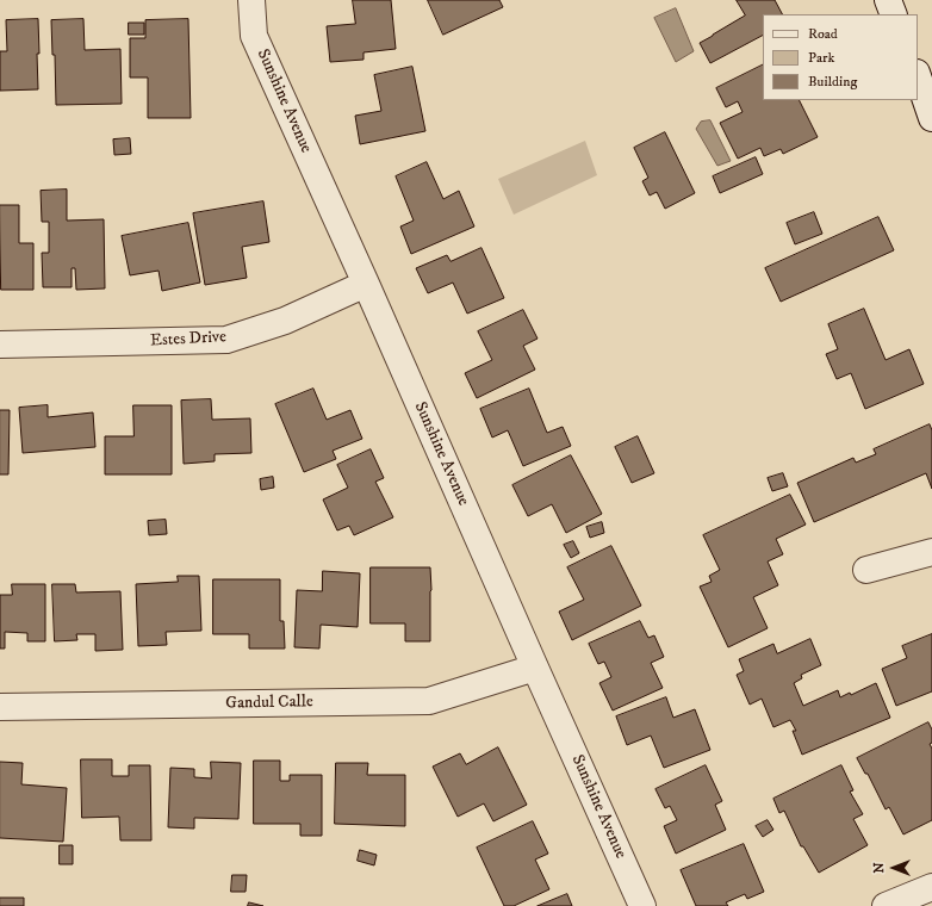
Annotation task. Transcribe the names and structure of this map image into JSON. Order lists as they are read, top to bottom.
{
  "streets": {
    "street": ["Sunshine Avenue", "Estes Drive", "Gandul Calle"]
  },
  "crossings": [
    ["Sunshine Avenue", "Estes Drive"],
    ["Sunshine Avenue", "Gandul Calle"]
  ],
  "legend": ["Road", "Park", "Building"],
  "north": "left"
}
